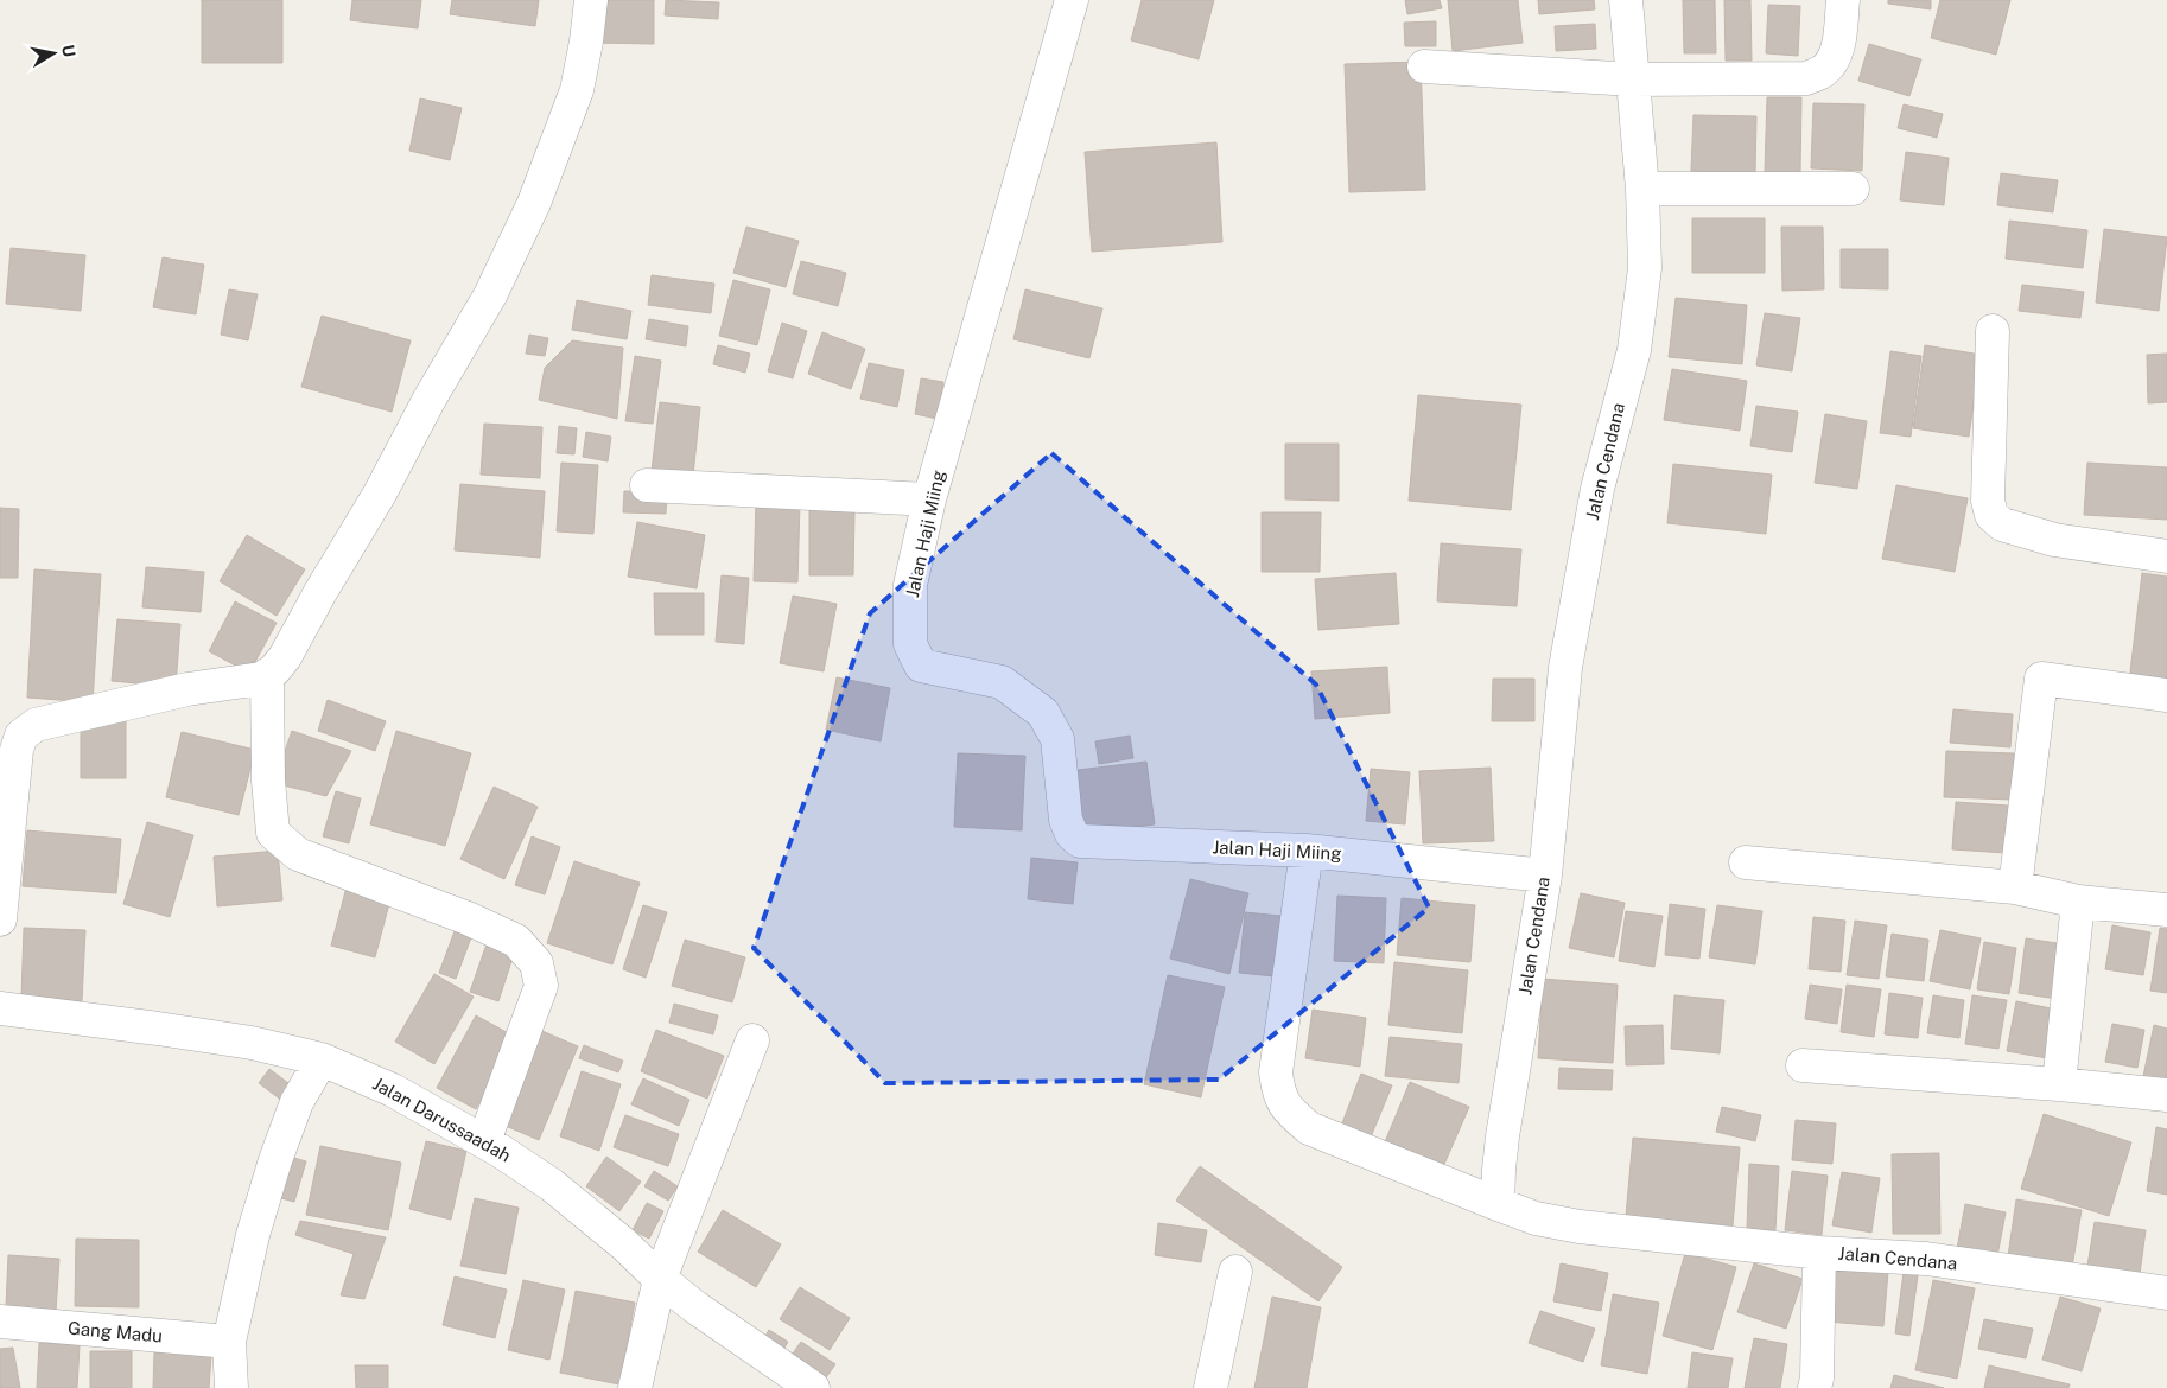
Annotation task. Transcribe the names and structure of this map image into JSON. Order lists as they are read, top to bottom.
{
  "streets": {
    "street": [
      "Jalan Cendana",
      "Jalan Haji Miing",
      "Jalan Darussaadah",
      "Gang Madu"
    ]
  },
  "crossings": [
    ["Jalan Cendana", "Jalan Haji Miing"]
  ],
  "north": "right"
}
